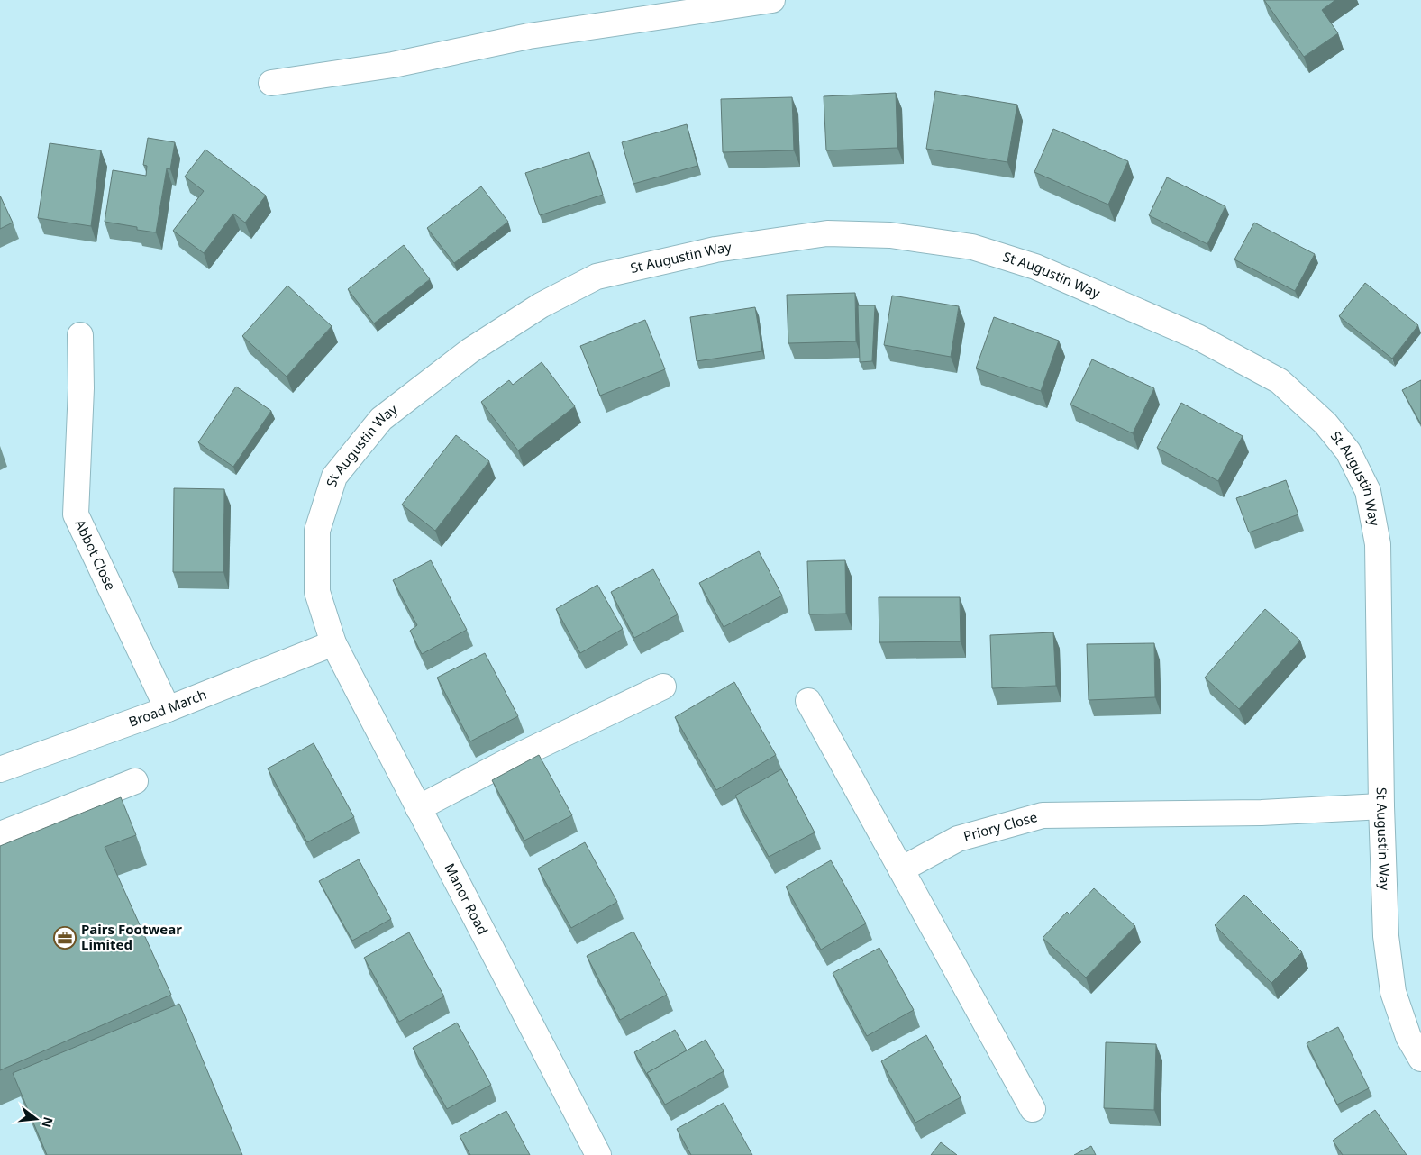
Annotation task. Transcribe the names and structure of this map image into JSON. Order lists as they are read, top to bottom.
{
  "streets": {
    "street": [
      "St Augustin Way",
      "Abbot Close",
      "Broad March",
      "Priory Close",
      "Manor Road"
    ]
  },
  "crossings": [
    ["St Augustin Way", "Broad March"],
    ["St Augustin Way", "Priory Close"],
    ["St Augustin Way", "Manor Road"],
    ["Abbot Close", "Broad March"],
    ["Broad March", "Manor Road"]
  ],
  "places": {
    "office": ["Pairs Footwear Limited"]
  },
  "north": "right"
}
